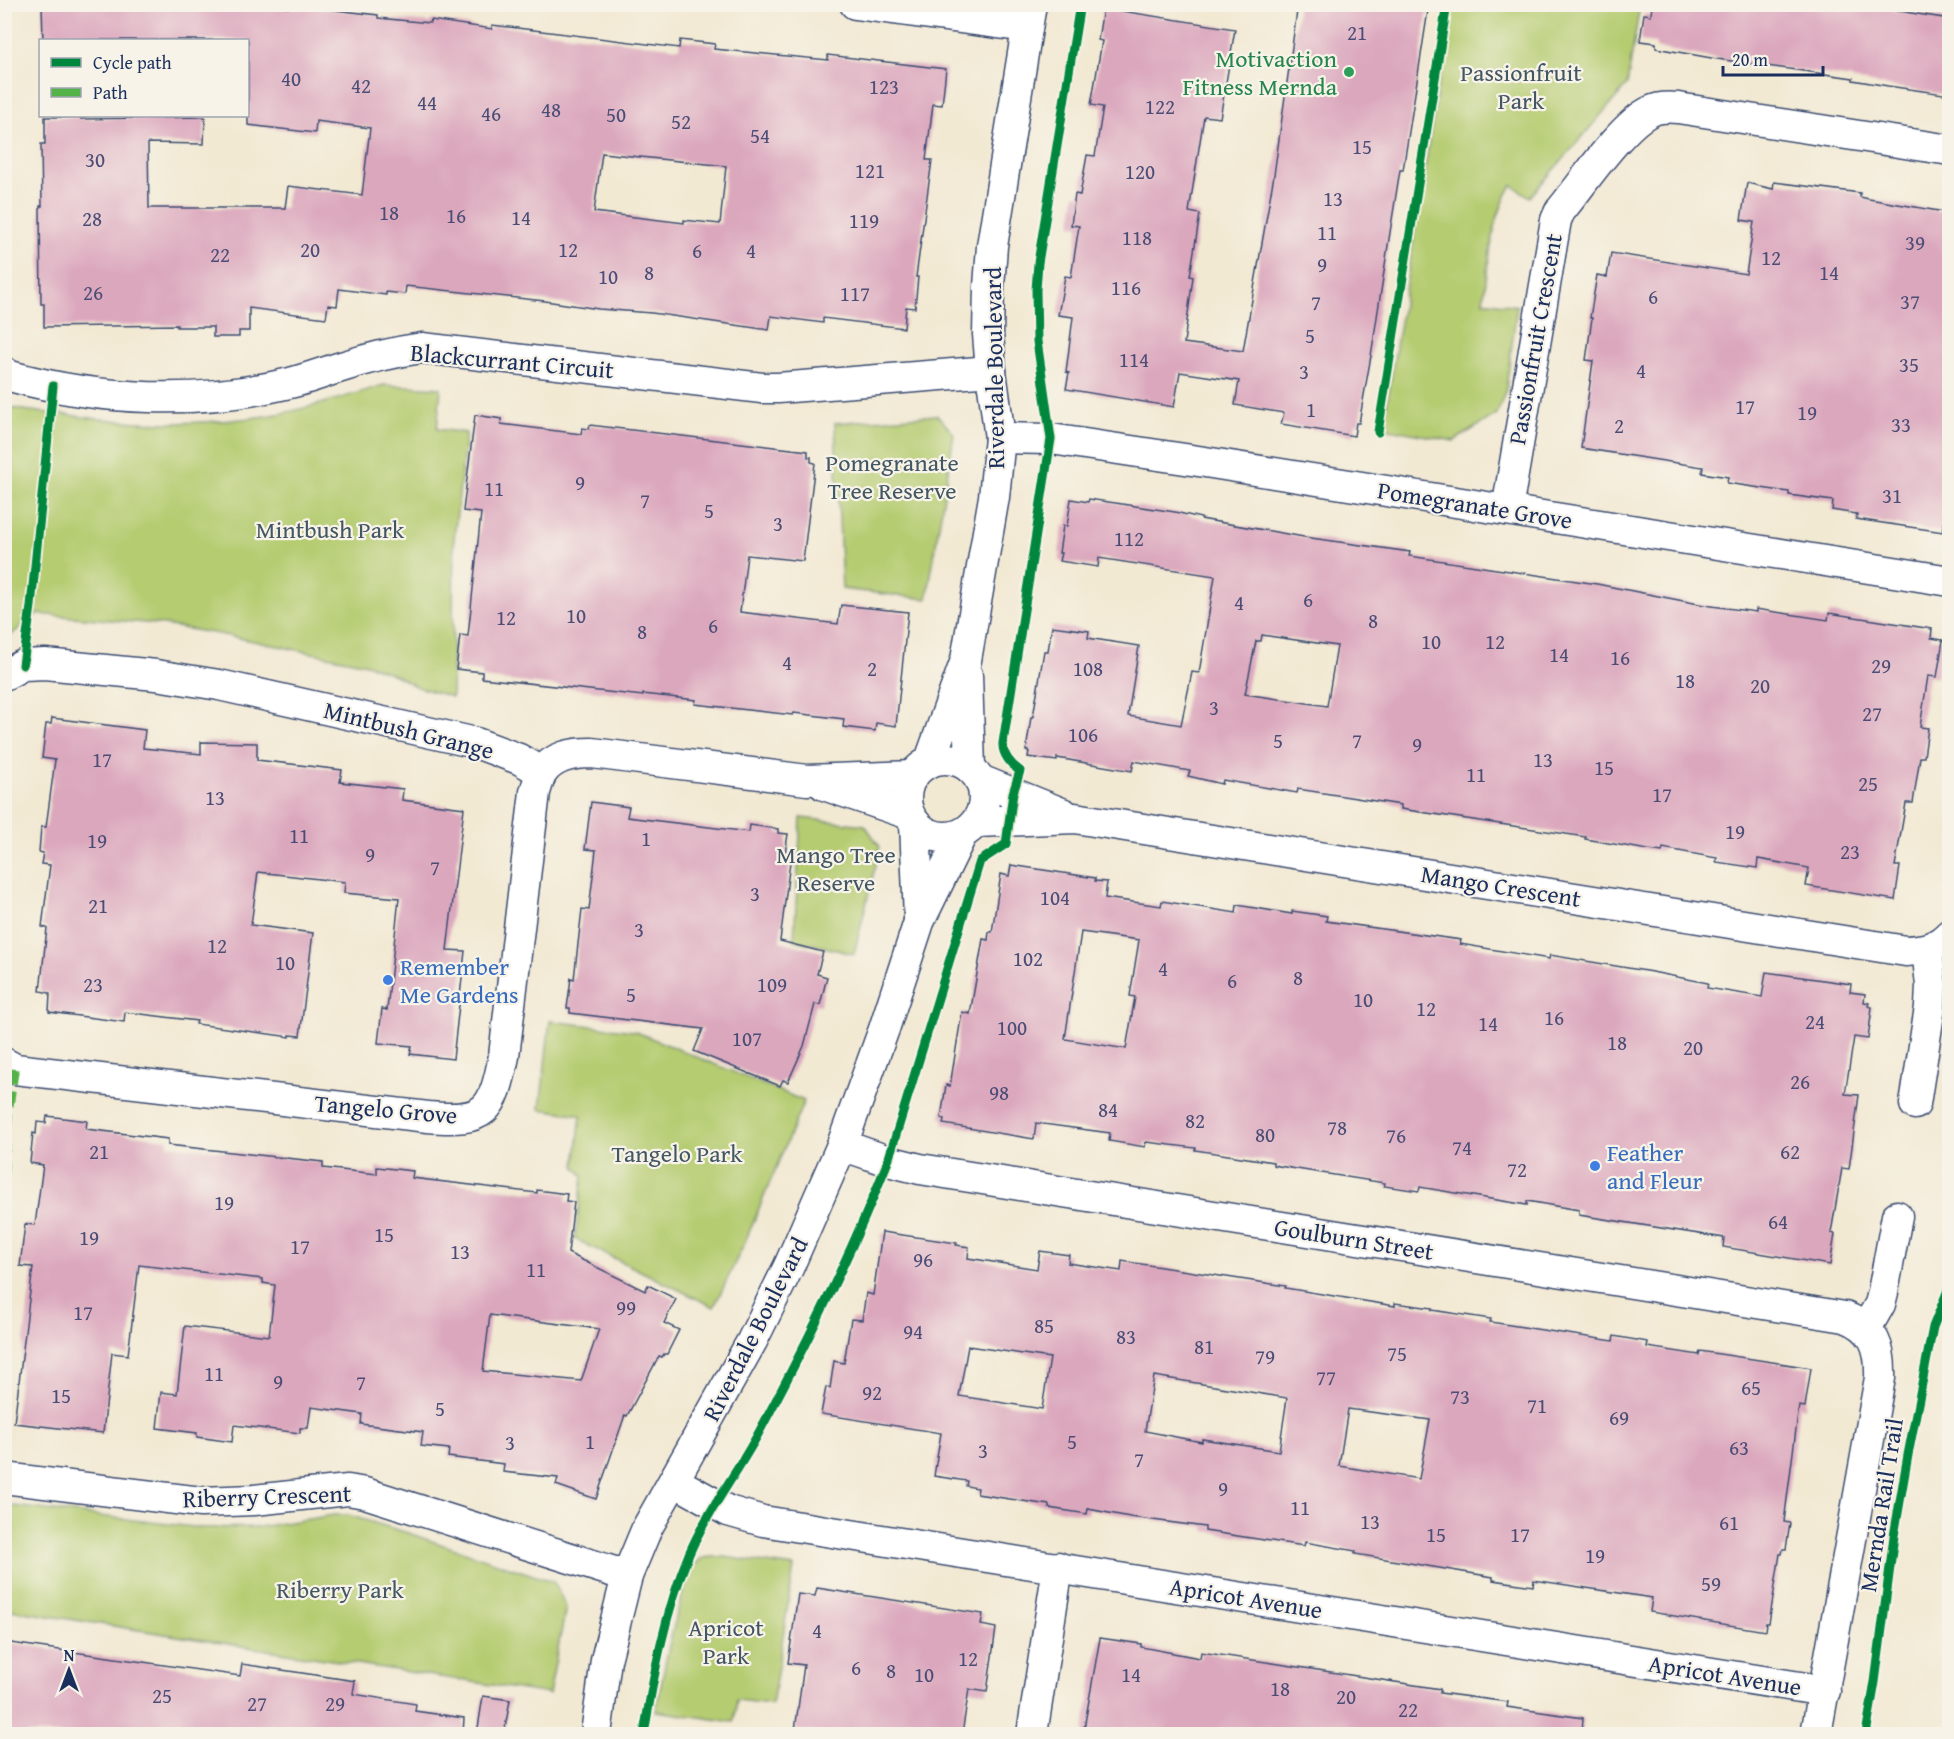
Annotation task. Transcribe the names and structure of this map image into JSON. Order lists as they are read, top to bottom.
{
  "streets": {
    "street": [
      "Passionfruit Crescent",
      "Blackcurrant Circuit",
      "Riverdale Boulevard",
      "Pomegranate Grove",
      "Mintbush Grange",
      "Mango Crescent",
      "Tangelo Grove",
      "Goulburn Street",
      "Riberry Crescent",
      "Apricot Avenue"
    ],
    "cycle path": ["Mernda Rail Trail"]
  },
  "crossings": [
    ["Passionfruit Crescent", "Pomegranate Grove"],
    ["Blackcurrant Circuit", "Riverdale Boulevard"],
    ["Riverdale Boulevard", "Pomegranate Grove"],
    ["Riverdale Boulevard", "Mango Crescent"],
    ["Riverdale Boulevard", "Goulburn Street"],
    ["Riverdale Boulevard", "Riberry Crescent"],
    ["Riverdale Boulevard", "Apricot Avenue"],
    ["Mintbush Grange", "Tangelo Grove"]
  ],
  "parks": [
    "Passionfruit Park",
    "Pomegranate Tree Reserve",
    "Mintbush Park",
    "Mango Tree Reserve",
    "Tangelo Park",
    "Riberry Park",
    "Apricot Park"
  ],
  "places": ["Motivaction Fitness Mernda", "Remember Me Gardens", "Feather and Fleur"],
  "house_numbers": [
    "21",
    "40",
    "42",
    "123",
    "44",
    "122",
    "48",
    "46",
    "50",
    "52",
    "54",
    "15",
    "30",
    "121",
    "120",
    "13",
    "18",
    "16",
    "14",
    "28",
    "119",
    "11",
    "118",
    "39",
    "20",
    "12",
    "6",
    "4",
    "22",
    "12",
    "9",
    "8",
    "14",
    "10",
    "116",
    "26",
    "117",
    "6",
    "37",
    "7",
    "5",
    "114",
    "35",
    "4",
    "3",
    "17",
    "1",
    "19",
    "33",
    "2",
    "9",
    "11",
    "31",
    "7",
    "5",
    "3",
    "112",
    "6",
    "4",
    "10",
    "12",
    "8",
    "6",
    "8",
    "10",
    "12",
    "14",
    "16",
    "4",
    "29",
    "2",
    "108",
    "18",
    "20",
    "3",
    "27",
    "106",
    "5",
    "7",
    "9",
    "17",
    "13",
    "15",
    "11",
    "25",
    "17",
    "13",
    "19",
    "11",
    "1",
    "19",
    "23",
    "9",
    "7",
    "3",
    "104",
    "21",
    "3",
    "12",
    "102",
    "10",
    "4",
    "8",
    "6",
    "23",
    "109",
    "5",
    "10",
    "12",
    "16",
    "24",
    "14",
    "100",
    "107",
    "18",
    "20",
    "26",
    "98",
    "84",
    "82",
    "78",
    "80",
    "76",
    "74",
    "21",
    "62",
    "72",
    "19",
    "64",
    "15",
    "19",
    "17",
    "13",
    "96",
    "11",
    "99",
    "17",
    "85",
    "94",
    "83",
    "81",
    "75",
    "79",
    "11",
    "77",
    "9",
    "7",
    "65",
    "92",
    "15",
    "73",
    "71",
    "5",
    "69",
    "1",
    "5",
    "3",
    "63",
    "3",
    "7",
    "9",
    "11",
    "13",
    "61",
    "15",
    "17",
    "19",
    "59",
    "4",
    "12",
    "6",
    "8",
    "10",
    "14",
    "18",
    "25",
    "20",
    "27",
    "29",
    "22"
  ],
  "legend": ["Cycle path", "Path"],
  "scale_bar": "20 m",
  "north": "top"
}
